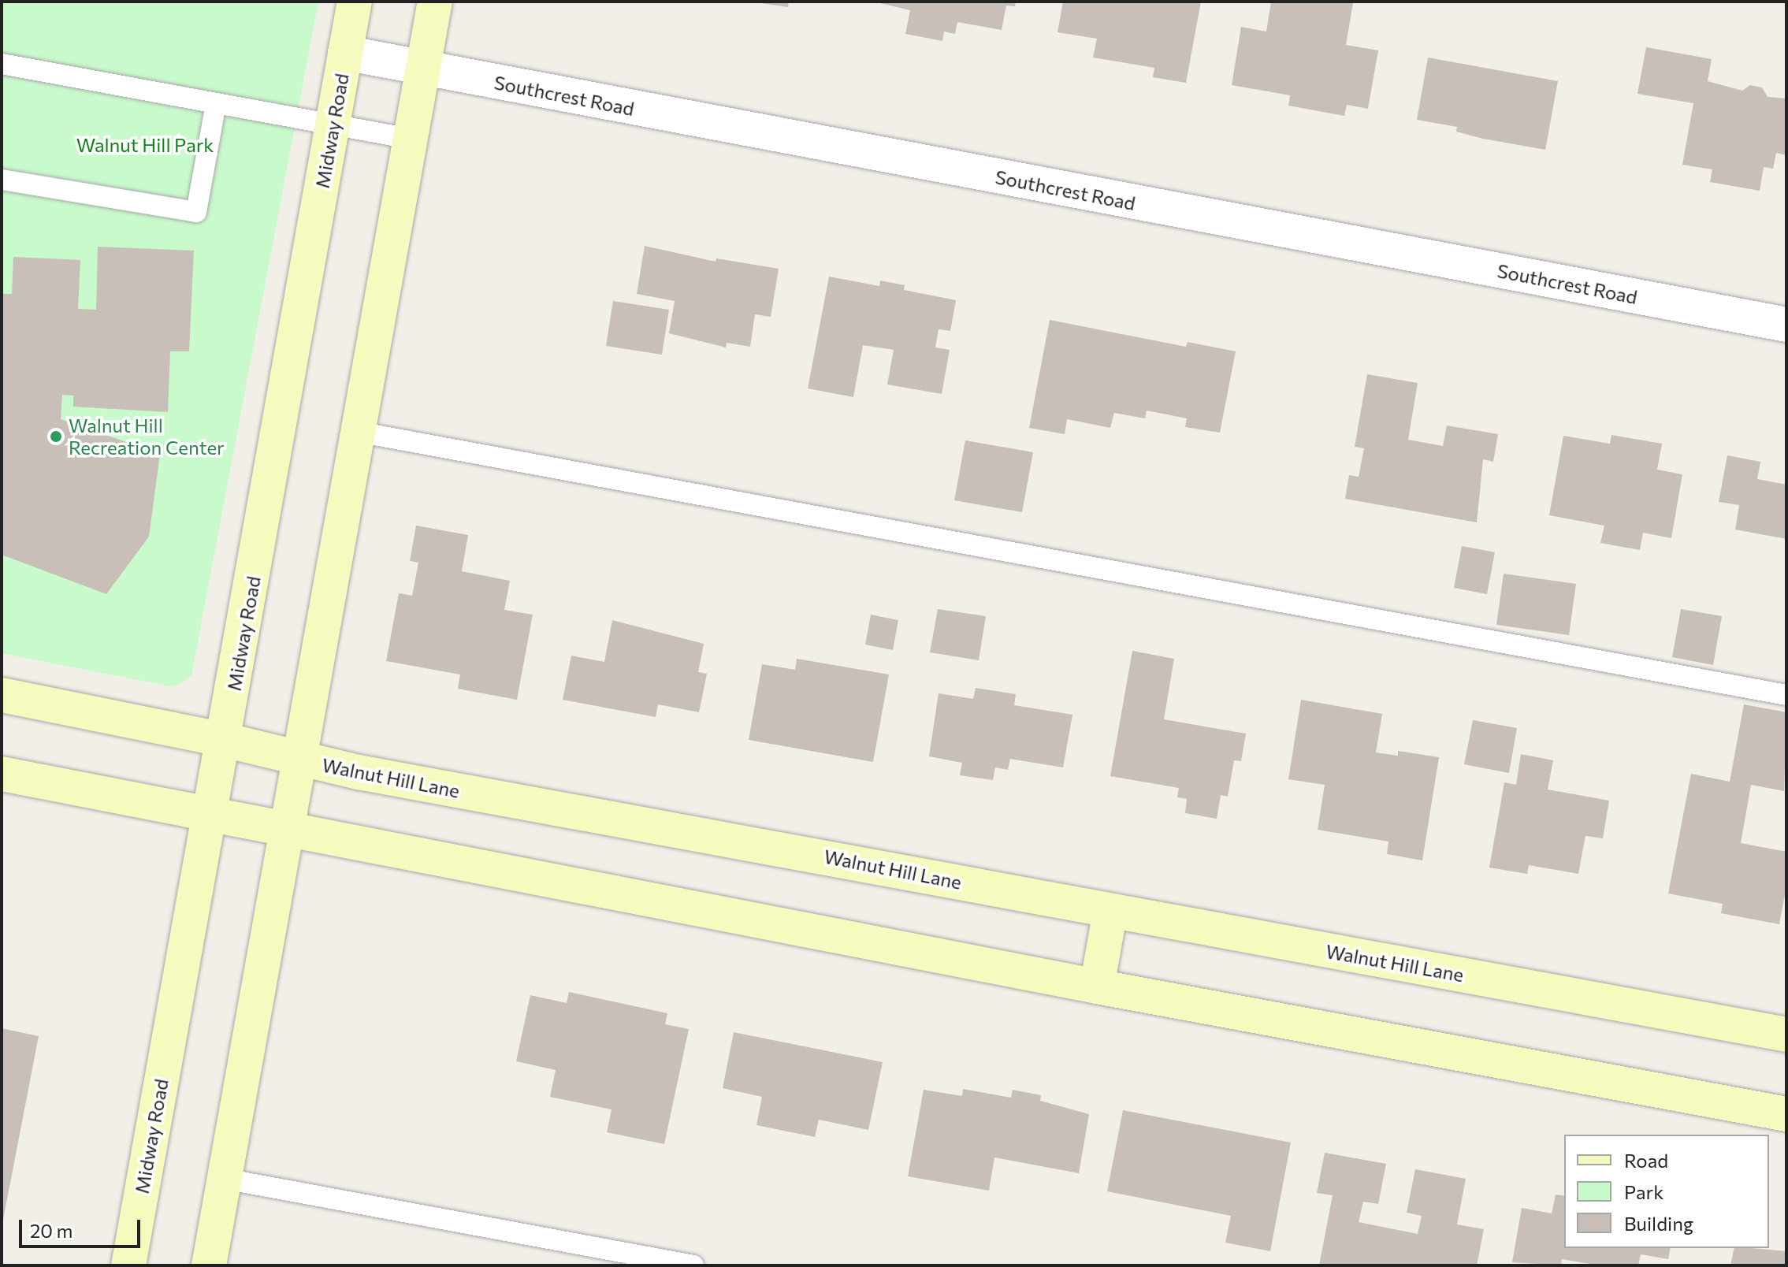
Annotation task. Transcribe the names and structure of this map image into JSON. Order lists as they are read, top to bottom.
{
  "streets": {
    "main road": ["Midway Road", "Walnut Hill Lane"],
    "street": ["Southcrest Road"]
  },
  "crossings": [
    ["Southcrest Road", "Midway Road"],
    ["Midway Road", "Walnut Hill Lane"]
  ],
  "parks": ["Walnut Hill Park"],
  "places": ["Walnut Hill Recreation Center"],
  "legend": ["Road", "Park", "Building"],
  "scale_bar": "20 m"
}
